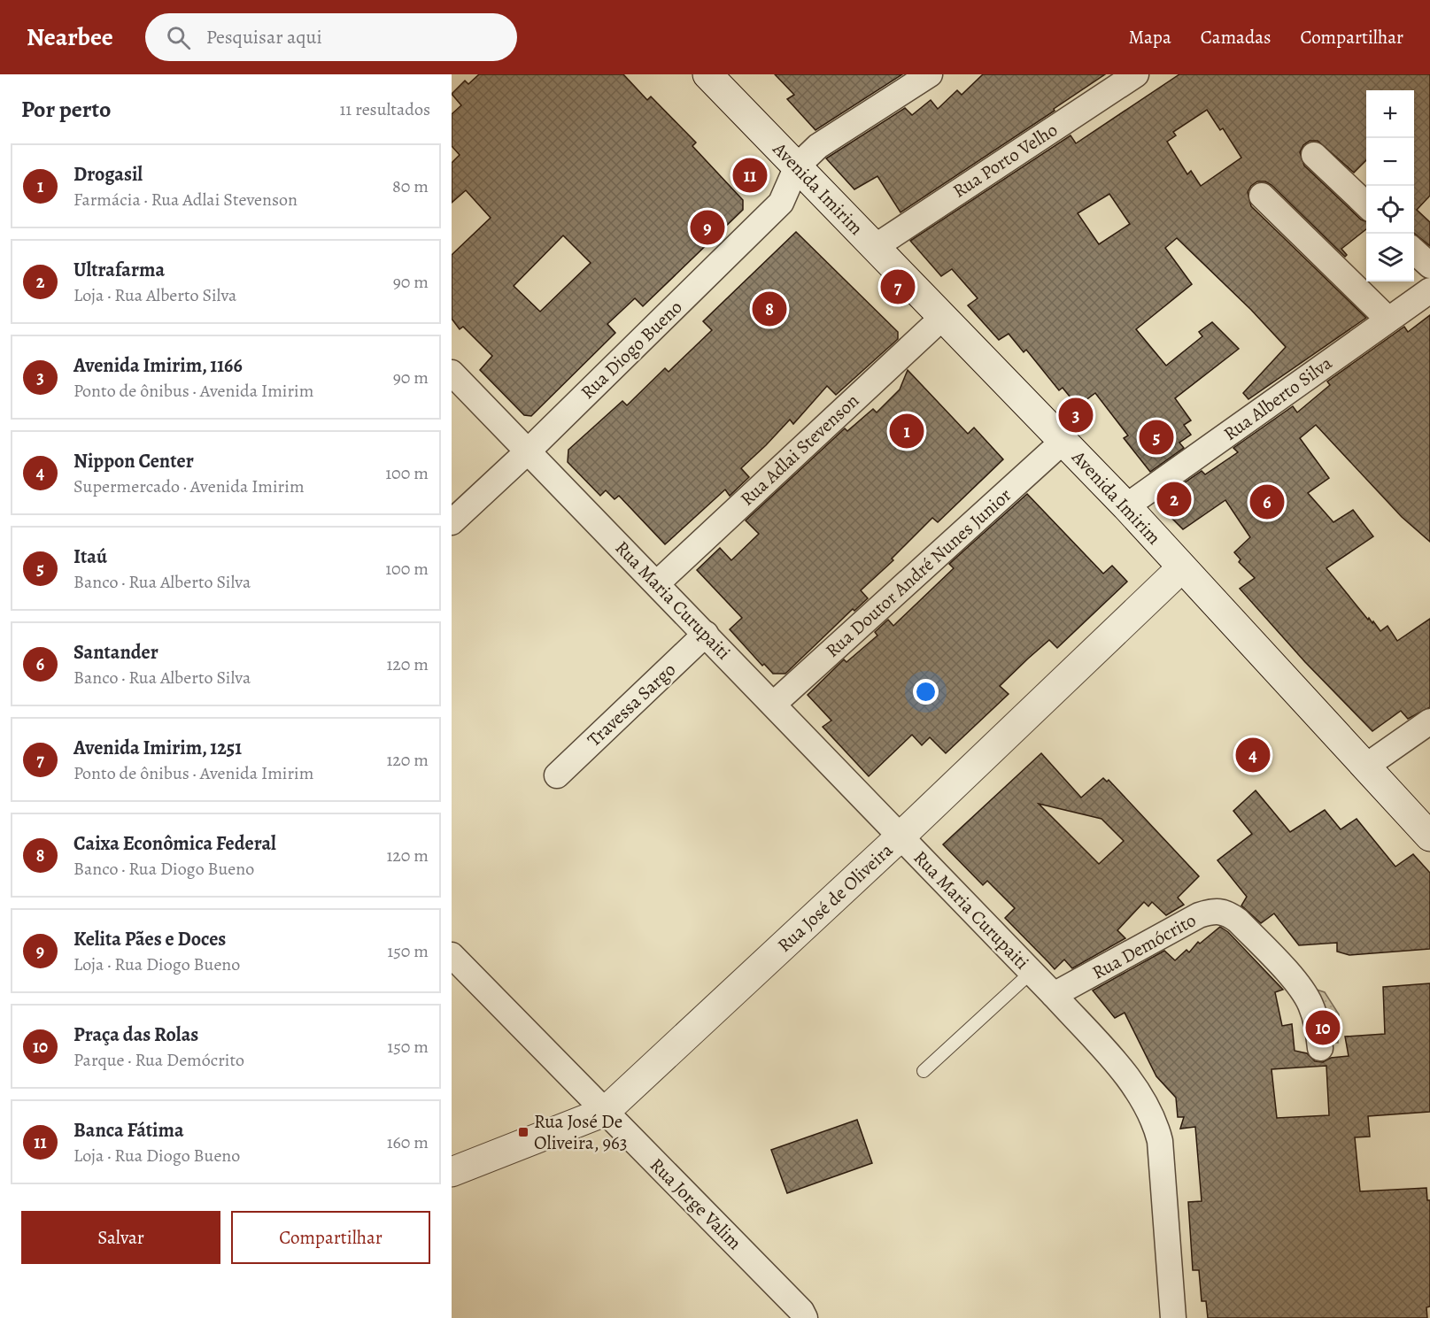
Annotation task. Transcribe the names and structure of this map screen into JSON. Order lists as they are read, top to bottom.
{
  "streets": {
    "main road": ["Avenida Imirim", "Rua José de Oliveira"],
    "street": [
      "Rua Porto Velho",
      "Rua Diogo Bueno",
      "Rua Alberto Silva",
      "Rua Adlai Stevenson",
      "Rua Doutor André Nunes Junior",
      "Rua Maria Curupaiti",
      "Travessa Sargo",
      "Rua Demócrito",
      "Rua Jorge Valim"
    ]
  },
  "crossings": [
    ["Rua Porto Velho", "Avenida Imirim"],
    ["Avenida Imirim", "Rua Diogo Bueno"],
    ["Avenida Imirim", "Rua Alberto Silva"],
    ["Avenida Imirim", "Rua Adlai Stevenson"],
    ["Avenida Imirim", "Rua Doutor André Nunes Junior"],
    ["Avenida Imirim", "Rua José de Oliveira"],
    ["Rua Diogo Bueno", "Rua Maria Curupaiti"],
    ["Rua Adlai Stevenson", "Rua Maria Curupaiti"],
    ["Rua Doutor André Nunes Junior", "Rua Maria Curupaiti"],
    ["Rua Maria Curupaiti", "Travessa Sargo"],
    ["Rua Maria Curupaiti", "Rua José de Oliveira"],
    ["Rua Maria Curupaiti", "Rua Demócrito"],
    ["Rua José de Oliveira", "Rua Jorge Valim"]
  ],
  "places": {
    "transit": ["Rua José De Oliveira, 963"]
  },
  "page": {
    "header": "Nearbee",
    "search": "Pesquisar aqui",
    "nav": ["Mapa", "Camadas", "Compartilhar"],
    "heading": ["Por perto", "11 resultados"],
    "map_buttons": ["+", "−"],
    "list": [
      {
        "mark": "1",
        "name": "Drogasil",
        "note": "Farmácia · Rua Adlai Stevenson",
        "value": "80 m"
      },
      {
        "mark": "2",
        "name": "Ultrafarma",
        "note": "Loja · Rua Alberto Silva",
        "value": "90 m"
      },
      {
        "mark": "3",
        "name": "Avenida Imirim, 1166",
        "note": "Ponto de ônibus · Avenida Imirim",
        "value": "90 m"
      },
      {
        "mark": "4",
        "name": "Nippon Center",
        "note": "Supermercado · Avenida Imirim",
        "value": "100 m"
      },
      {
        "mark": "5",
        "name": "Itaú",
        "note": "Banco · Rua Alberto Silva",
        "value": "100 m"
      },
      {
        "mark": "6",
        "name": "Santander",
        "note": "Banco · Rua Alberto Silva",
        "value": "120 m"
      },
      {
        "mark": "7",
        "name": "Avenida Imirim, 1251",
        "note": "Ponto de ônibus · Avenida Imirim",
        "value": "120 m"
      },
      {
        "mark": "8",
        "name": "Caixa Econômica Federal",
        "note": "Banco · Rua Diogo Bueno",
        "value": "120 m"
      },
      {
        "mark": "9",
        "name": "Kelita Pães e Doces",
        "note": "Loja · Rua Diogo Bueno",
        "value": "150 m"
      },
      {
        "mark": "10",
        "name": "Praça das Rolas",
        "note": "Parque · Rua Demócrito",
        "value": "150 m"
      },
      {
        "mark": "11",
        "name": "Banca Fátima",
        "note": "Loja · Rua Diogo Bueno",
        "value": "160 m"
      }
    ],
    "pins": [
      "11",
      "9",
      "7",
      "8",
      "3",
      "1",
      "5",
      "2",
      "6",
      "4",
      "10"
    ],
    "buttons": ["Salvar", "Compartilhar"]
  }
}
